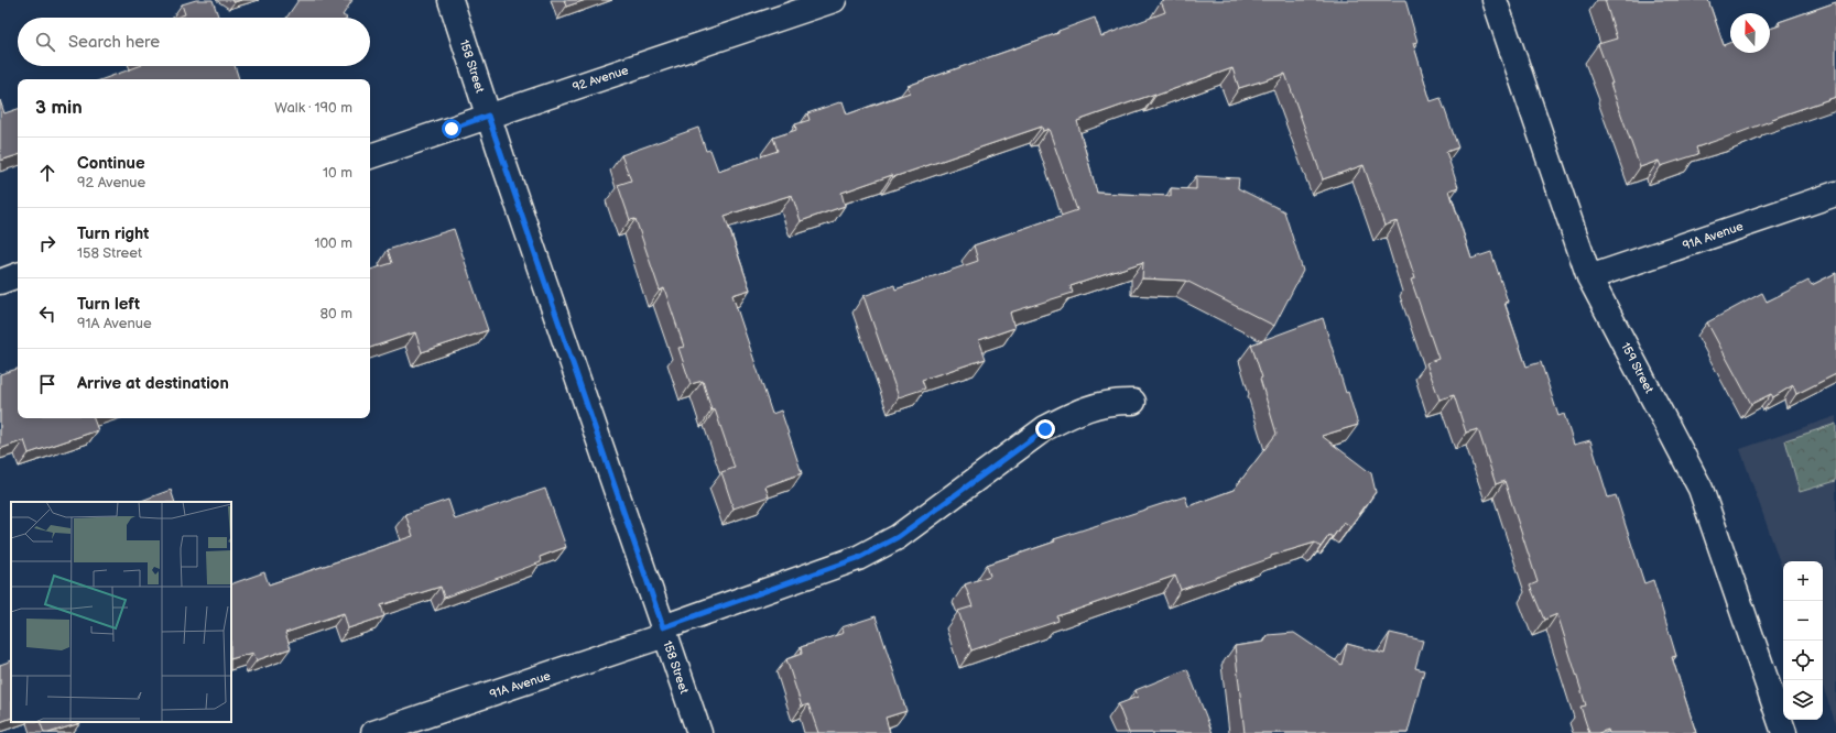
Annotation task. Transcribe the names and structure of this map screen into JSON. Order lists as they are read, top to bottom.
{
  "streets": {
    "street": [
      "158 Street",
      "92 Avenue",
      "91A Avenue",
      "159 Street"
    ]
  },
  "crossings": [
    ["158 Street", "92 Avenue"],
    ["158 Street", "91A Avenue"],
    ["91A Avenue", "159 Street"]
  ],
  "north": "top",
  "page": {
    "search": "Search here",
    "heading": ["3 min", "Walk · 190 m"],
    "list": [
      ["Continue", "92 Avenue", "10 m"],
      ["Turn right", "158 Street", "100 m"],
      ["Turn left", "91A Avenue", "80 m"],
      "Arrive at destination"
    ],
    "map_buttons": ["+", "−"]
  }
}
